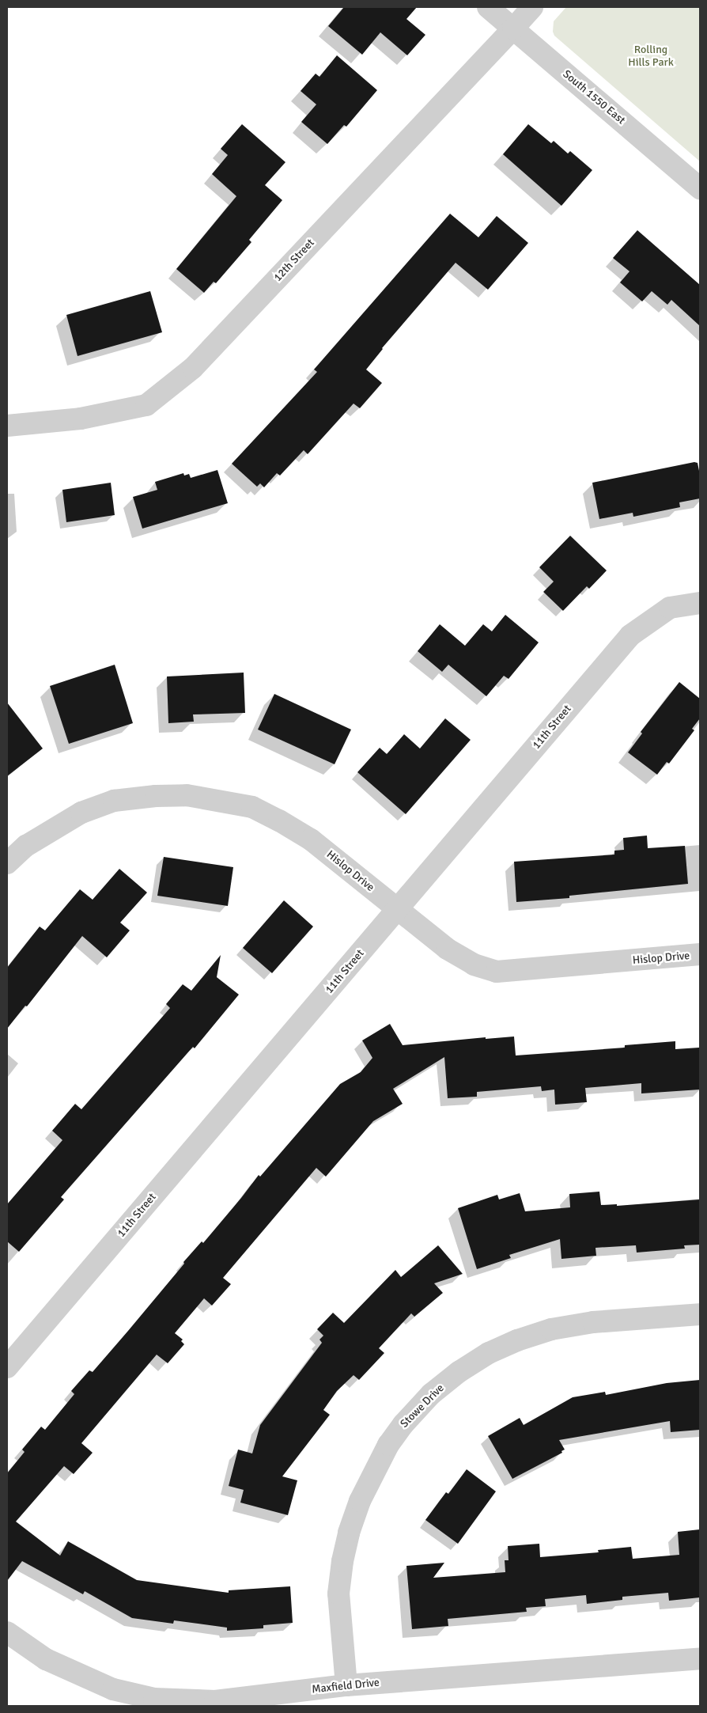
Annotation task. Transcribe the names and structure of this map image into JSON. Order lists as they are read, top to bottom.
{
  "streets": {
    "street": [
      "South 1550 East",
      "12th Street",
      "11th Street",
      "Hislop Drive",
      "Stowe Drive",
      "Maxfield Drive"
    ]
  },
  "crossings": [
    ["South 1550 East", "12th Street"],
    ["11th Street", "Hislop Drive"],
    ["Stowe Drive", "Maxfield Drive"]
  ],
  "parks": ["Rolling Hills Park"]
}
